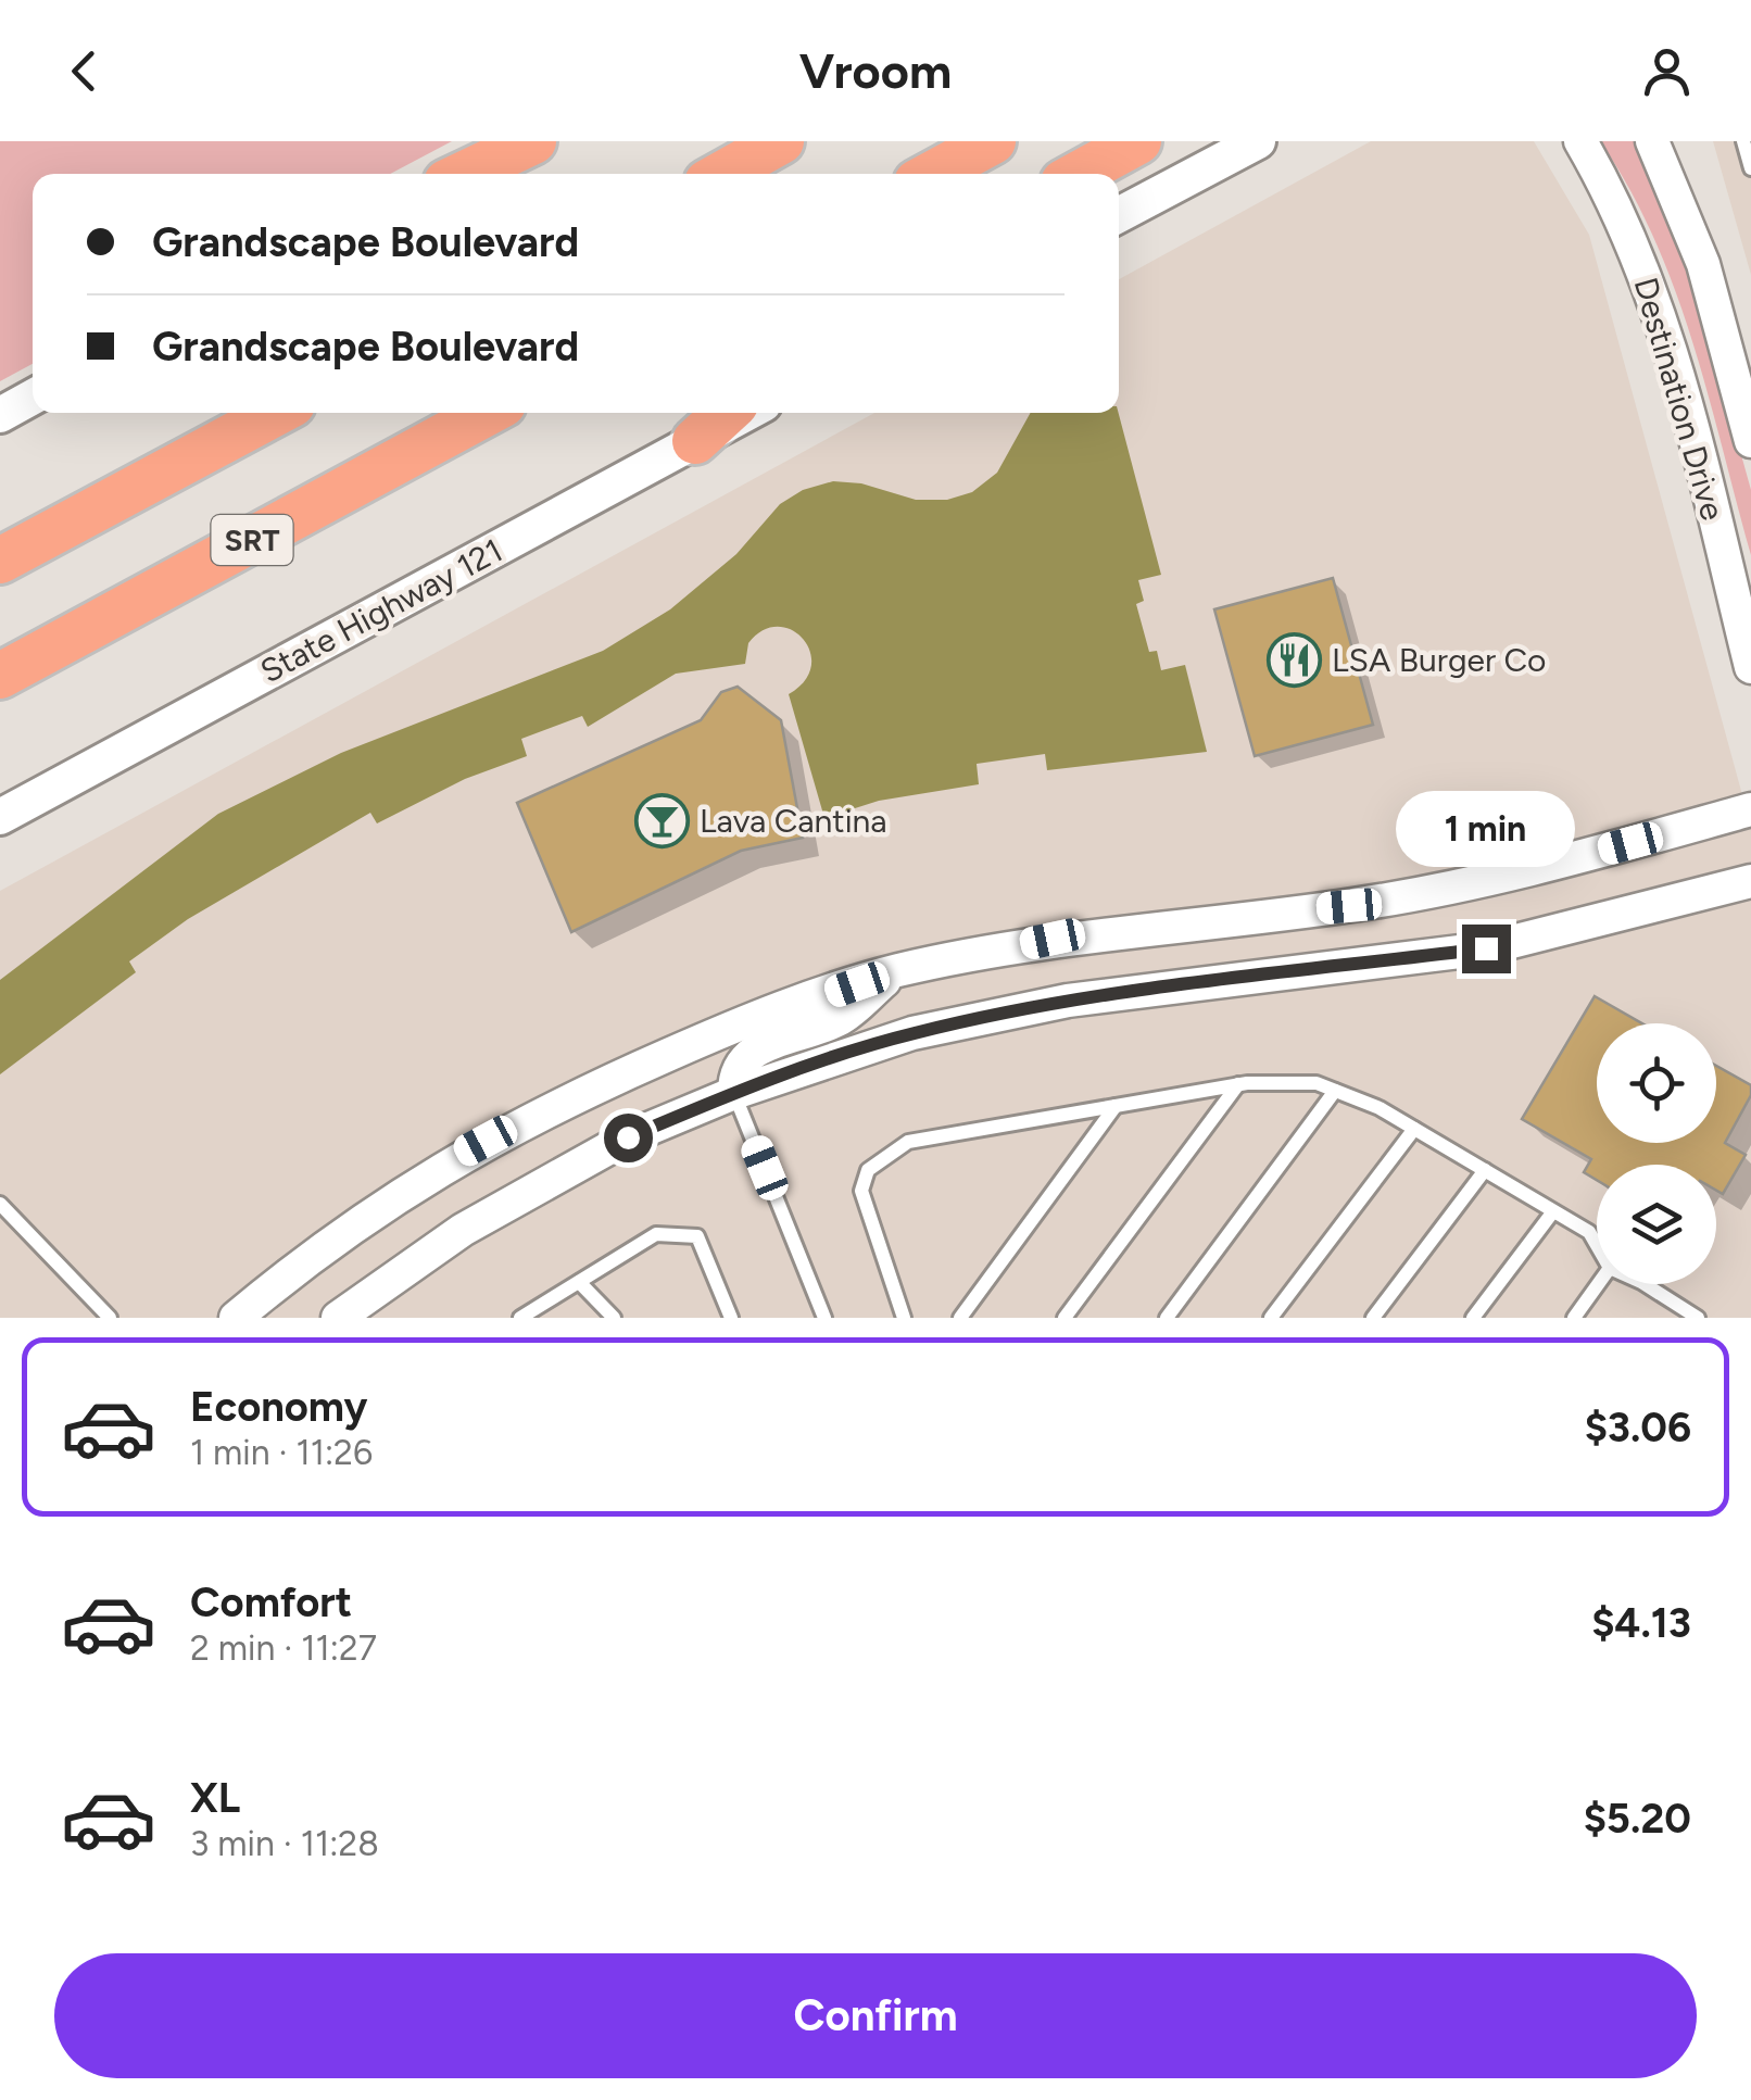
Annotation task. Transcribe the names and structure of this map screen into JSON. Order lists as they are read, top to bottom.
{
  "streets": {
    "highway": ["SRT"],
    "main road": ["State Highway 121"],
    "street": ["Destination Drive"]
  },
  "places": {
    "restaurant": ["LSA Burger Co"],
    "bar": ["Lava Cantina"]
  },
  "page": {
    "header": "Vroom",
    "banner": ["Grandscape Boulevard", "Grandscape Boulevard"],
    "bubble": "1 min",
    "list": [
      {
        "name": "Economy",
        "note": "1 min · 11:26",
        "value": "$3.06"
      },
      {
        "name": "Comfort",
        "note": "2 min · 11:27",
        "value": "$4.13"
      },
      {
        "name": "XL",
        "note": "3 min · 11:28",
        "value": "$5.20"
      }
    ],
    "buttons": "Confirm"
  }
}
